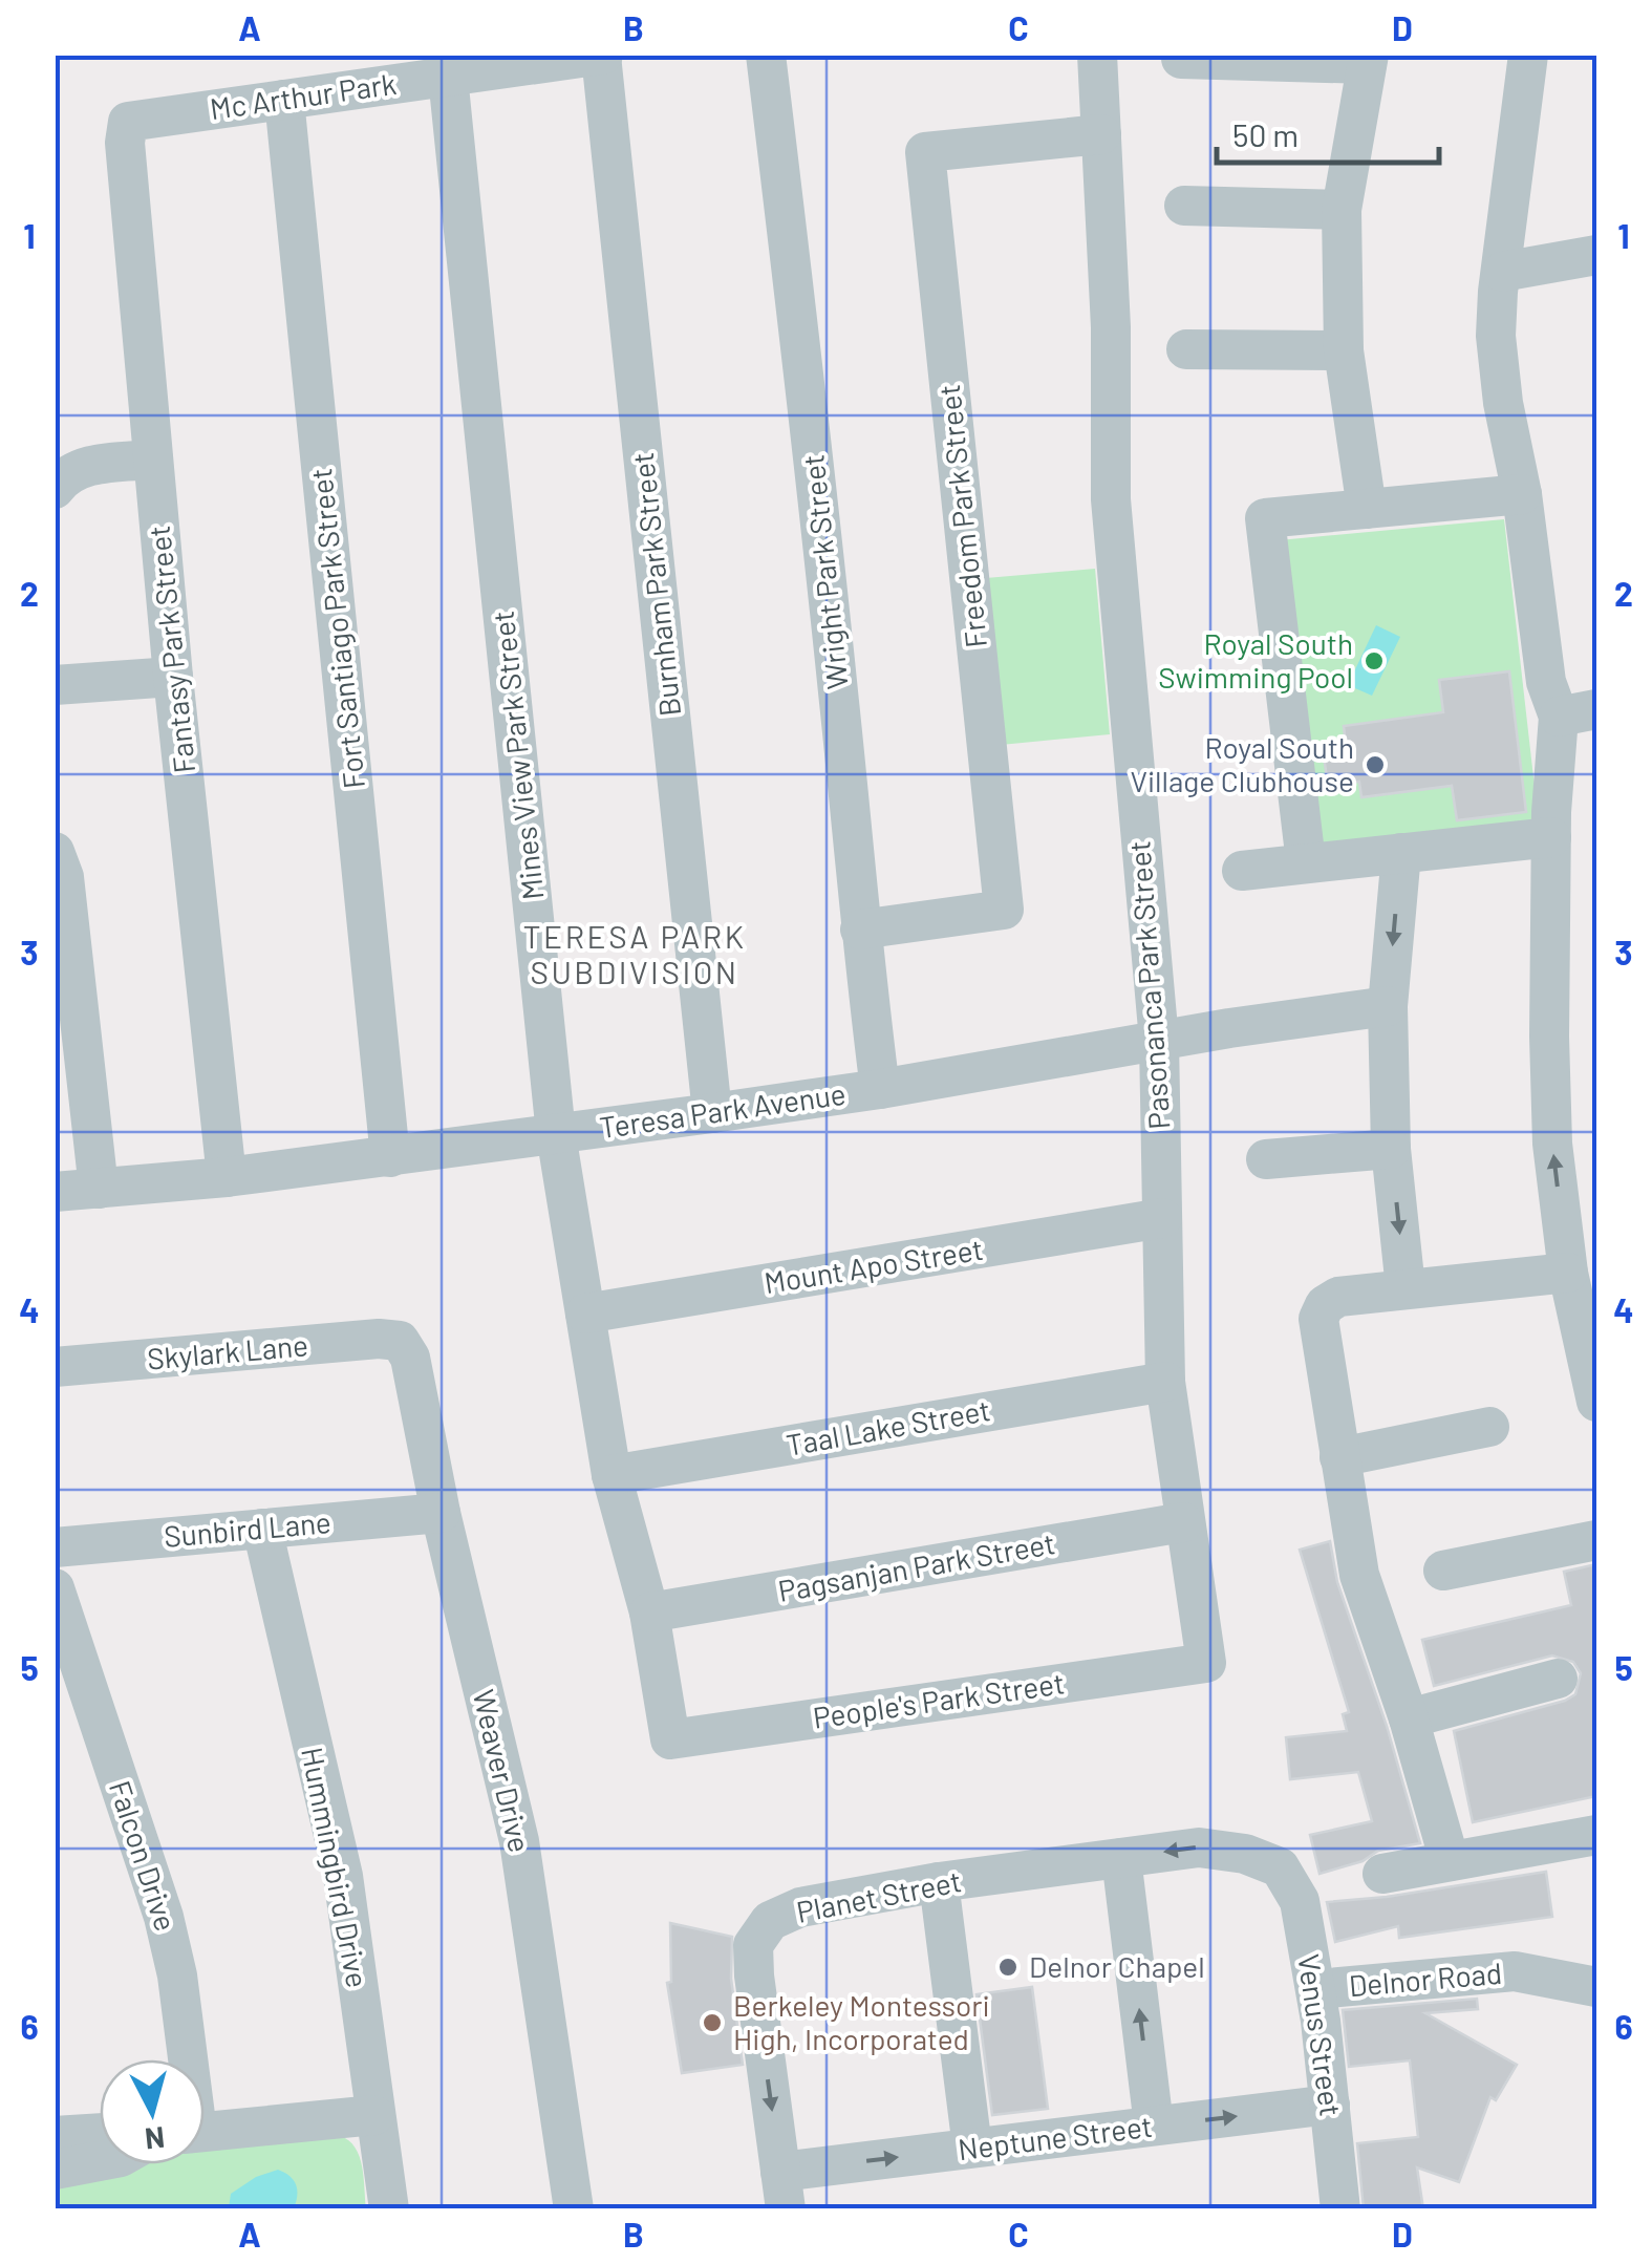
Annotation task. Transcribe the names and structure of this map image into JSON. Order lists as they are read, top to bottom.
{
  "streets": {
    "street": [
      "Mc Arthur Park",
      "Freedom Park Street",
      "Wright Park Street",
      "Burnham Park Street",
      "Fort Santiago Park Street",
      "Fantasy Park Street",
      "Mines View Park Street",
      "Pasonanca Park Street",
      "Teresa Park Avenue",
      "Mount Apo Street",
      "Skylark Lane",
      "Taal Lake Street",
      "Sunbird Lane",
      "Pagsanjan Park Street",
      "People's Park Street",
      "Weaver Drive",
      "Falcon Drive",
      "Hummingbird Drive",
      "Planet Street",
      "Delnor Road",
      "Venus Street",
      "Neptune Street"
    ]
  },
  "crossings": [
    ["Mc Arthur Park", "Burnham Park Street"],
    ["Mc Arthur Park", "Fort Santiago Park Street"],
    ["Mc Arthur Park", "Fantasy Park Street"],
    ["Mc Arthur Park", "Mines View Park Street"],
    ["Freedom Park Street", "Wright Park Street"],
    ["Freedom Park Street", "Pasonanca Park Street"],
    ["Wright Park Street", "Teresa Park Avenue"],
    ["Burnham Park Street", "Teresa Park Avenue"],
    ["Fort Santiago Park Street", "Teresa Park Avenue"],
    ["Fantasy Park Street", "Teresa Park Avenue"],
    ["Mines View Park Street", "Teresa Park Avenue"],
    ["Mines View Park Street", "Mount Apo Street"],
    ["Mines View Park Street", "Taal Lake Street"],
    ["Mines View Park Street", "Pagsanjan Park Street"],
    ["Mines View Park Street", "People's Park Street"],
    ["Pasonanca Park Street", "Teresa Park Avenue"],
    ["Pasonanca Park Street", "Mount Apo Street"],
    ["Pasonanca Park Street", "Taal Lake Street"],
    ["Pasonanca Park Street", "Pagsanjan Park Street"],
    ["Pasonanca Park Street", "People's Park Street"],
    ["Skylark Lane", "Weaver Drive"],
    ["Sunbird Lane", "Weaver Drive"],
    ["Sunbird Lane", "Hummingbird Drive"],
    ["Planet Street", "Venus Street"],
    ["Planet Street", "Neptune Street"],
    ["Delnor Road", "Venus Street"],
    ["Venus Street", "Neptune Street"]
  ],
  "one_way": ["Neptune Street"],
  "districts": ["TERESA PARK SUBDIVISION"],
  "places": [
    "Royal South Swimming Pool",
    "Royal South Village Clubhouse",
    "Delnor Chapel",
    "Berkeley Montessori High, Incorporated"
  ],
  "scale_bar": "50 m",
  "north": "bottom",
  "grid": {
    "columns": [
      "A",
      "B",
      "C",
      "D"
    ],
    "rows": [
      "1",
      "2",
      "3",
      "4",
      "5",
      "6"
    ]
  }
}
